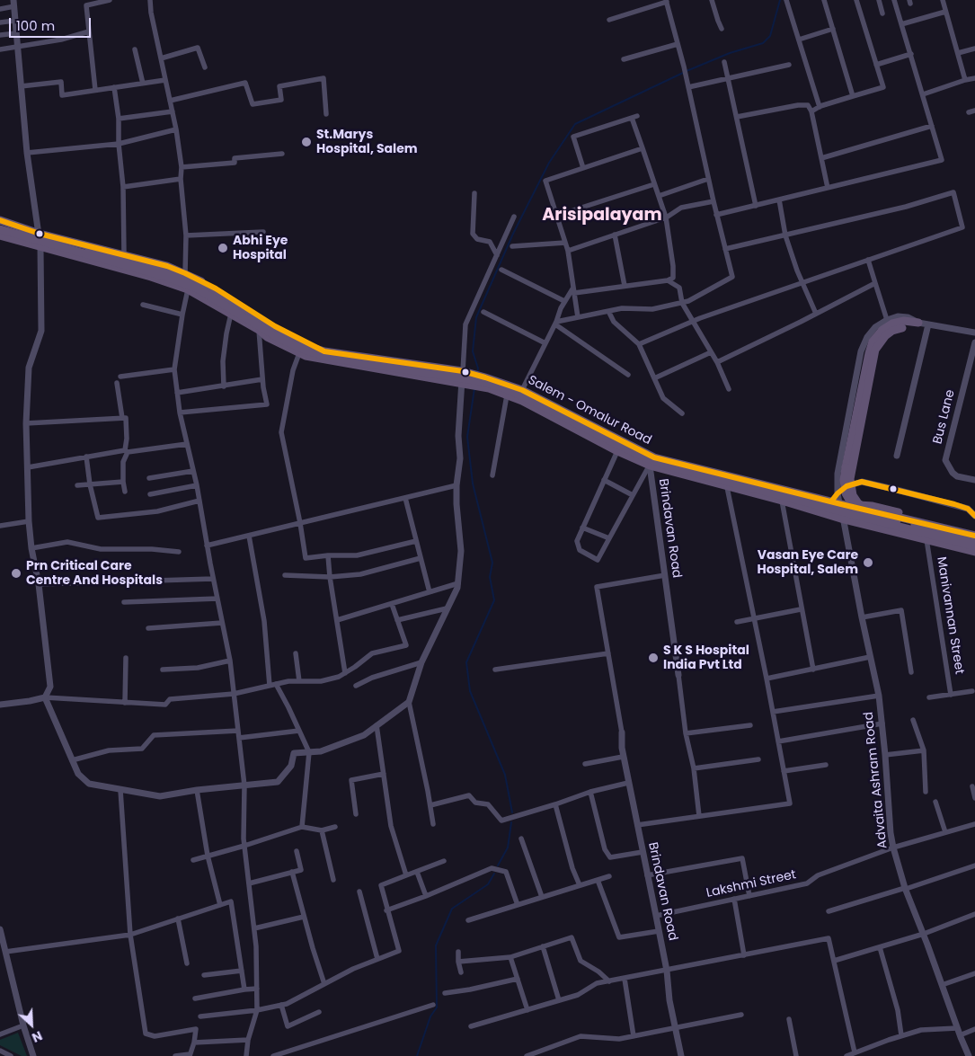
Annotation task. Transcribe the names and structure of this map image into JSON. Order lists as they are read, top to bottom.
{
  "streets": {
    "main road": ["Salem - Omalur Road"],
    "street": [
      "Bus Lane",
      "Brindavan Road",
      "Manivannan Street",
      "Advaita Ashram Road",
      "Lakshmi Street"
    ]
  },
  "crossings": [
    ["Salem - Omalur Road", "Advaita Ashram Road"],
    ["Brindavan Road", "Lakshmi Street"],
    ["Advaita Ashram Road", "Lakshmi Street"]
  ],
  "districts": ["Arisipalayam"],
  "places": [
    "St.Marys Hospital, Salem",
    "Abhi Eye Hospital",
    "Vasan Eye Care Hospital, Salem",
    "Prn Critical Care Centre And Hospitals",
    "S K S Hospital India Pvt Ltd"
  ],
  "scale_bar": "100 m",
  "north": "bottom right"
}
